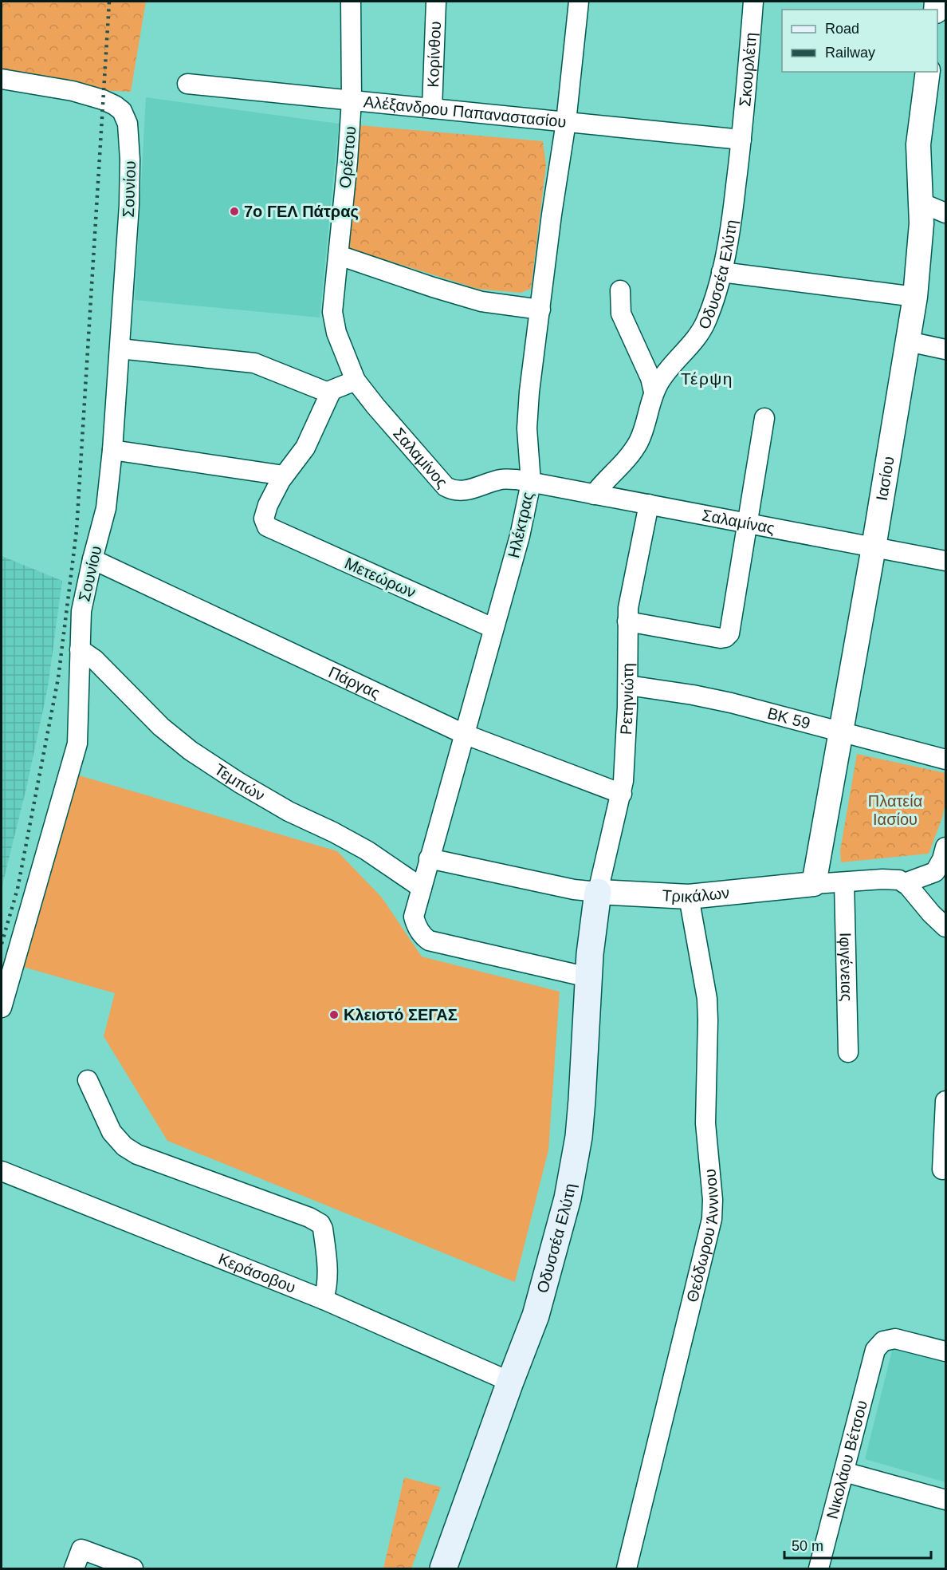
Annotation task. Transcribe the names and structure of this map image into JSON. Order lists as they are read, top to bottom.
{
  "streets": {
    "main road": ["Οδυσσέα Ελύτη"],
    "street": [
      "Κορίνθου",
      "Σκουρλέτη",
      "Αλέξανδρου Παπαναστασίου",
      "Ορέστου",
      "Σουνίου",
      "Σαλαμίνος",
      "Ιασίου",
      "Σαλαμίνας",
      "Ηλέκτρας",
      "Μετεώρων",
      "Πάργας",
      "Ρετηνιώτη",
      "BK 59",
      "Τεμπών",
      "Τρικάλων",
      "Ιφιγένειας",
      "Θεόδωρου Άννινου",
      "Κεράσοβου",
      "Νικολάου Βέτσου"
    ]
  },
  "crossings": [
    ["Κορίνθου", "Αλέξανδρου Παπαναστασίου"],
    ["Σκουρλέτη", "Αλέξανδρου Παπαναστασίου"],
    ["Σκουρλέτη", "Οδυσσέα Ελύτη"],
    ["Αλέξανδρου Παπαναστασίου", "Ορέστου"],
    ["Αλέξανδρου Παπαναστασίου", "Οδυσσέα Ελύτη"],
    ["Αλέξανδρου Παπαναστασίου", "Ηλέκτρας"],
    ["Ορέστου", "Σαλαμίνος"],
    ["Σουνίου", "Πάργας"],
    ["Σουνίου", "Τεμπών"],
    ["Οδυσσέα Ελύτη", "Ηλέκτρας"],
    ["Οδυσσέα Ελύτη", "Ρετηνιώτη"],
    ["Οδυσσέα Ελύτη", "Τρικάλων"],
    ["Οδυσσέα Ελύτη", "Κεράσοβου"],
    ["Σαλαμίνος", "Σαλαμίνας"],
    ["Σαλαμίνος", "Ηλέκτρας"],
    ["Ιασίου", "Σαλαμίνας"],
    ["Ιασίου", "BK 59"],
    ["Ιασίου", "Τρικάλων"],
    ["Σαλαμίνας", "Ηλέκτρας"],
    ["Σαλαμίνας", "Ρετηνιώτη"],
    ["Ηλέκτρας", "Μετεώρων"],
    ["Ηλέκτρας", "Πάργας"],
    ["Ηλέκτρας", "Τεμπών"],
    ["Ηλέκτρας", "Τρικάλων"],
    ["Πάργας", "Ρετηνιώτη"],
    ["Ρετηνιώτη", "BK 59"],
    ["Ρετηνιώτη", "Τρικάλων"],
    ["Τρικάλων", "Ιφιγένειας"],
    ["Τρικάλων", "Θεόδωρου Άννινου"]
  ],
  "districts": ["Τέρψη"],
  "parks": ["Πλατεία Ιασίου"],
  "places": ["7ο ΓΕΛ Πάτρας", "Κλειστό ΣΕΓΑΣ"],
  "legend": ["Road", "Railway"],
  "scale_bar": "50 m"
}
